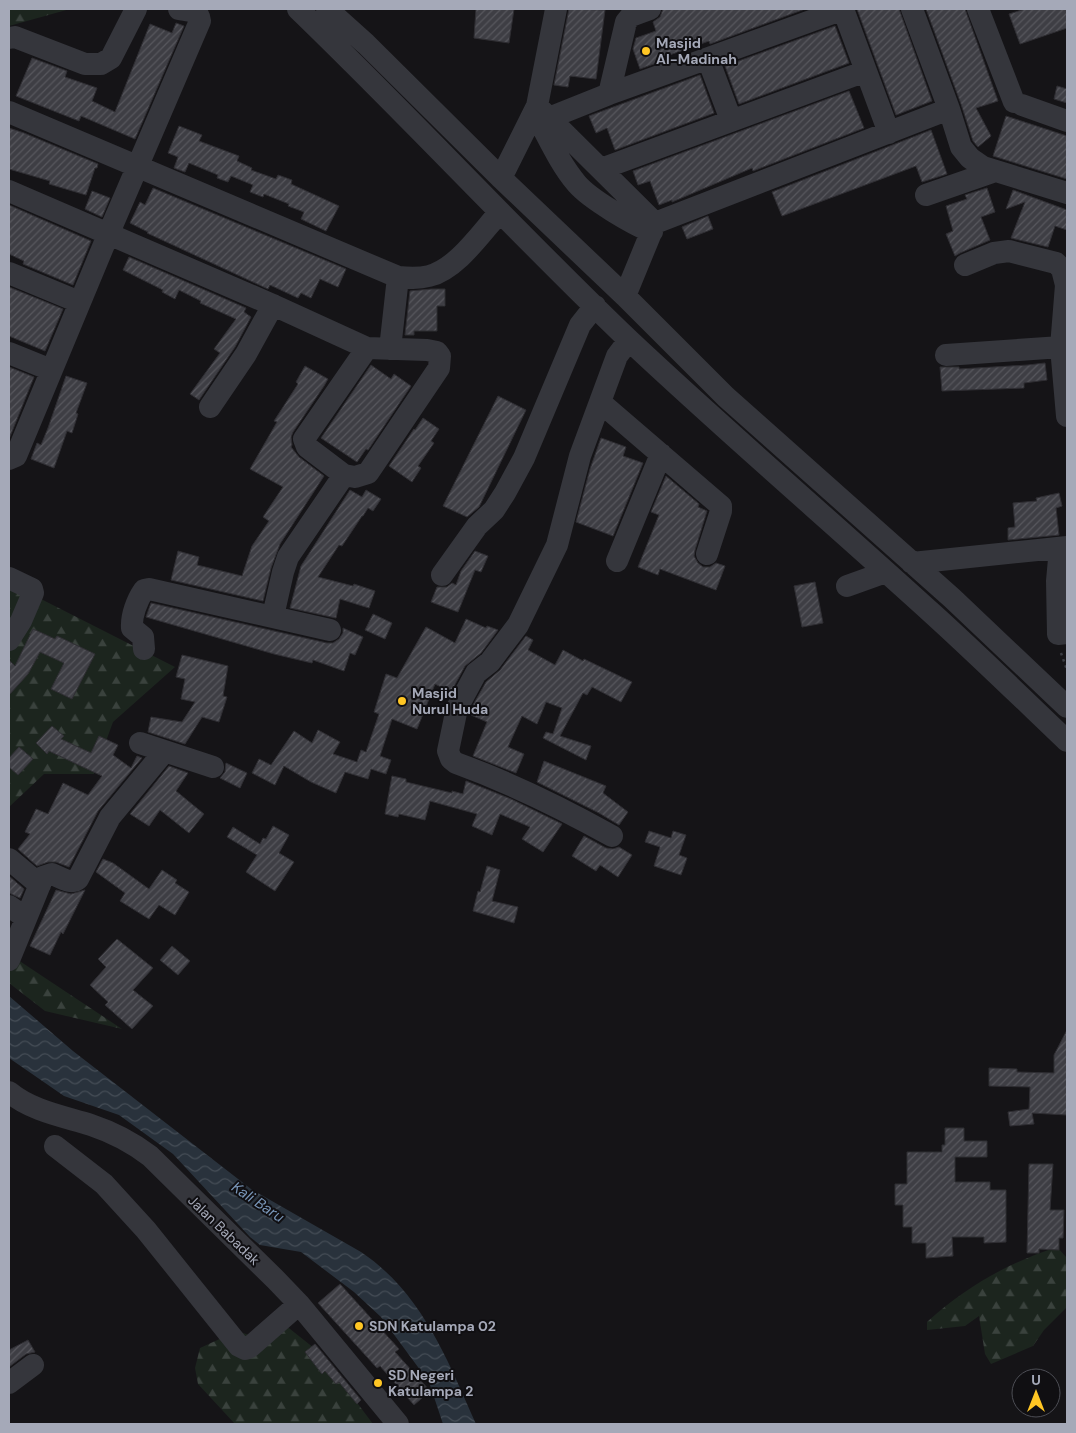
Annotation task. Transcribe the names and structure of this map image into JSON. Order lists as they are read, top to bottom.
{
  "streets": {
    "street": ["Jalan Babadak"]
  },
  "water": ["Kali Baru"],
  "places": [
    "Masjid Al-Madinah",
    "Masjid Nurul Huda",
    "SDN Katulampa 02",
    "SD Negeri Katulampa 2"
  ],
  "north": "top"
}
